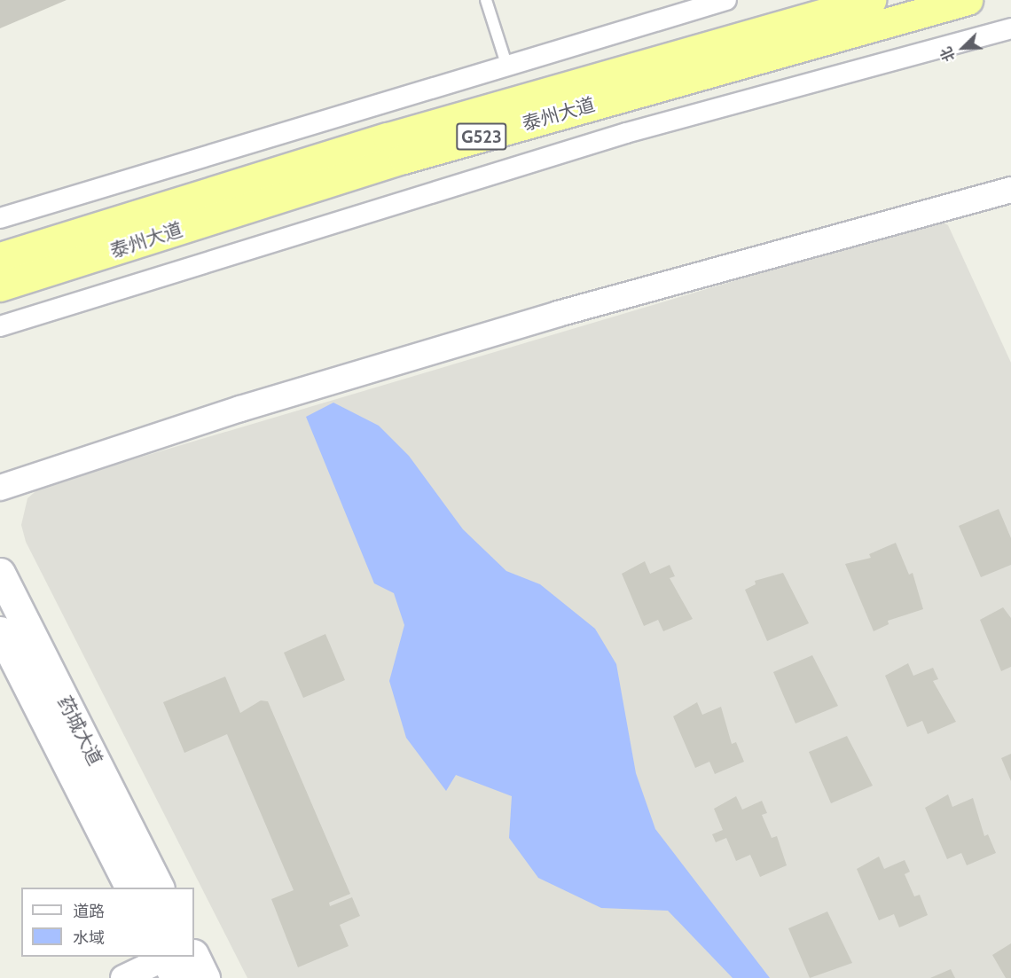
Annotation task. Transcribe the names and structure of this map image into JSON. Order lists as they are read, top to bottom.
{
  "streets": {
    "highway": ["泰州大道", "G523"],
    "main road": ["药城大道"]
  },
  "legend": ["道路", "水域"],
  "north": "bottom left"
}
